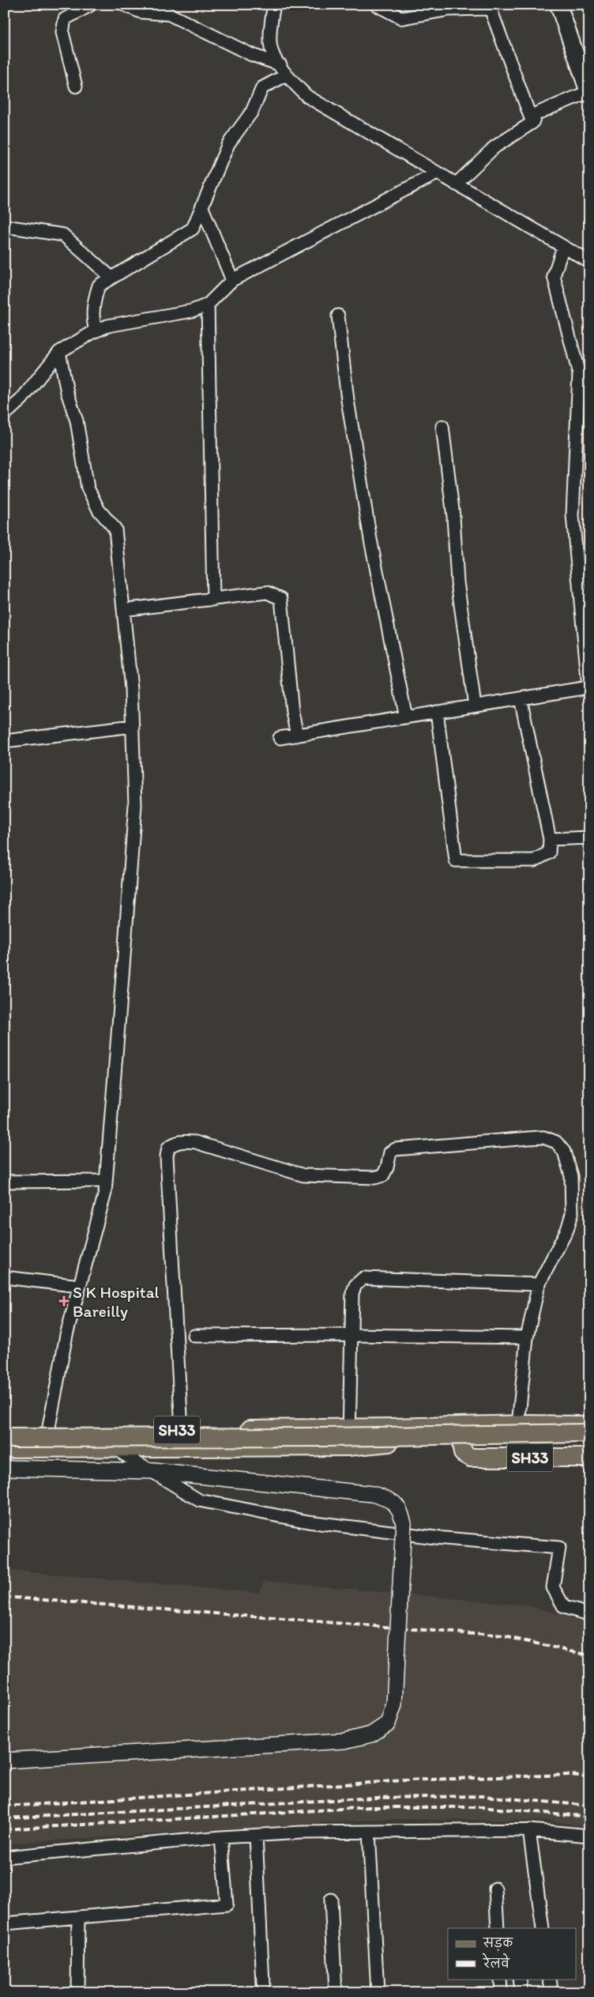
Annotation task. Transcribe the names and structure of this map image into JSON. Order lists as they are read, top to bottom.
{
  "streets": {
    "main road": ["SH33"]
  },
  "places": {
    "health": ["S K Hospital Bareilly"]
  },
  "legend": ["सड़क", "रेलवे"]
}
